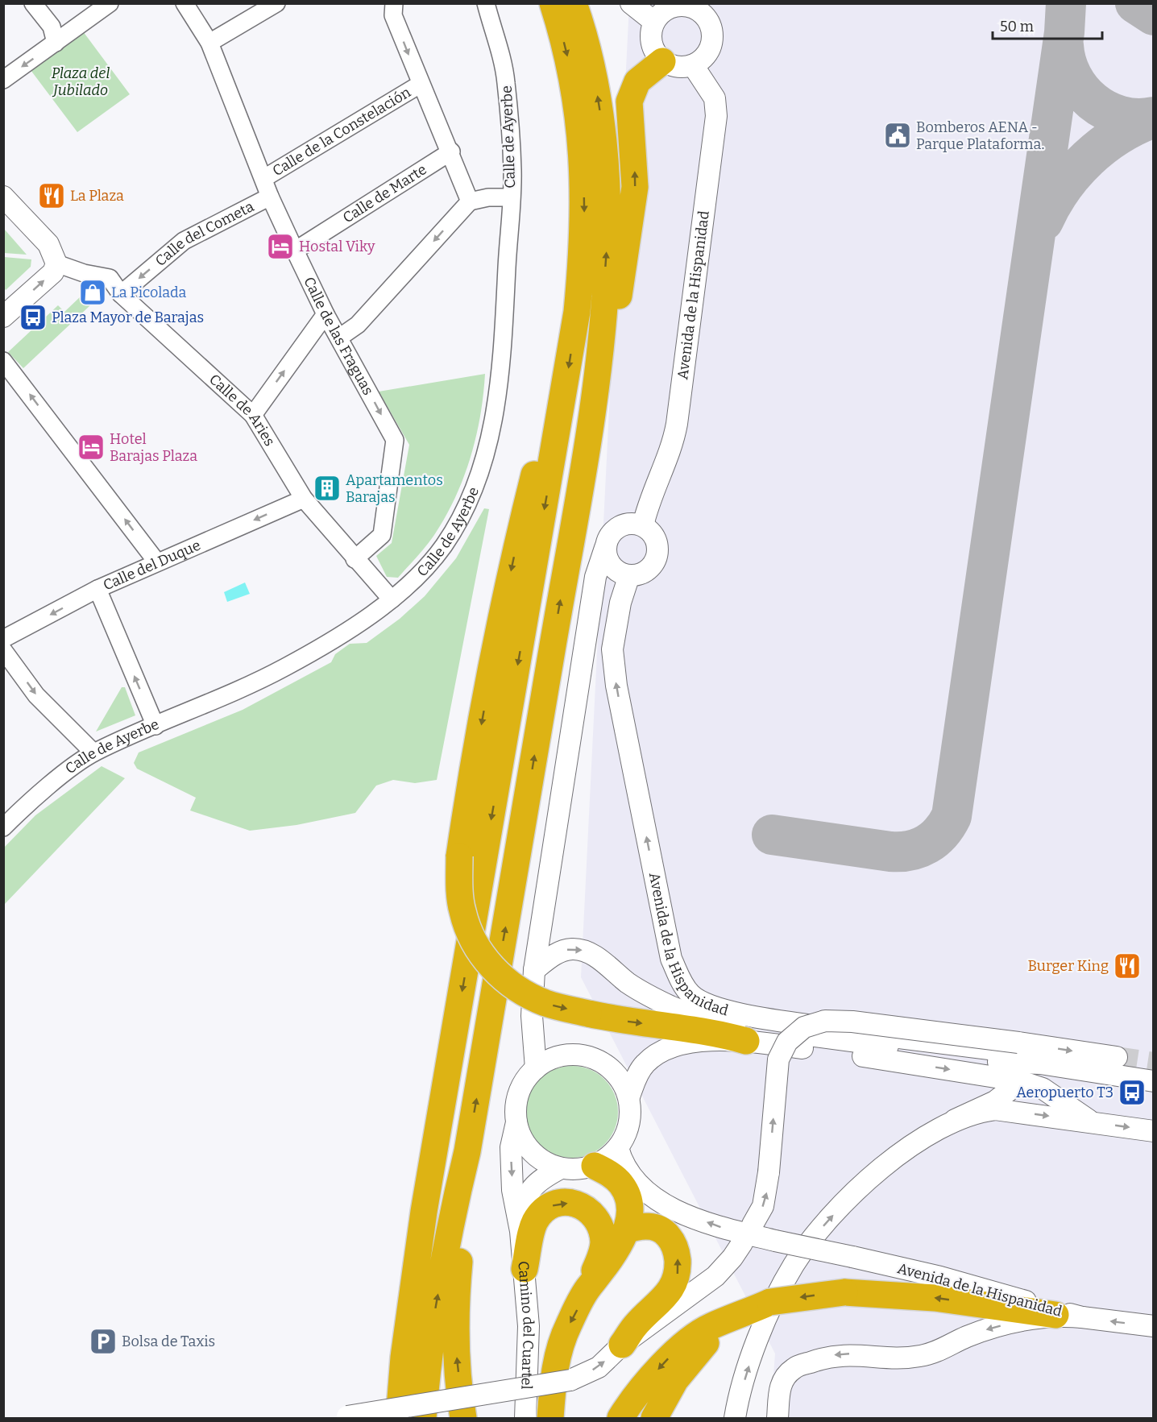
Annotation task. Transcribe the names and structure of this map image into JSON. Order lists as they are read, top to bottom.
{
  "streets": {
    "street": [
      "Calle de la Constelación",
      "Calle de Ayerbe",
      "Calle de Marte",
      "Calle del Cometa",
      "Avenida de la Hispanidad",
      "Calle de las Fraguas",
      "Calle de Aries",
      "Calle del Duque",
      "Camino del Cuartel"
    ]
  },
  "crossings": [
    ["Calle de la Constelación", "Calle de las Fraguas"],
    ["Calle de Ayerbe", "Calle de Aries"],
    ["Calle de Marte", "Calle de las Fraguas"],
    ["Calle del Cometa", "Calle de las Fraguas"],
    ["Calle del Cometa", "Calle de Aries"],
    ["Avenida de la Hispanidad", "Camino del Cuartel"],
    ["Calle de las Fraguas", "Calle de Aries"],
    ["Calle de Aries", "Calle del Duque"]
  ],
  "one_way": [
    "Calle del Cometa",
    "Avenida de la Hispanidad",
    "Calle de las Fraguas",
    "Calle del Duque"
  ],
  "parks": ["Plaza del Jubilado"],
  "places": {
    "public building": ["Bomberos AENA - Parque Plataforma."],
    "restaurant": ["La Plaza", "Burger King"],
    "hotel": ["Hostal Viky", "Hotel Barajas Plaza"],
    "shop": ["La Picolada"],
    "bus stop": ["Plaza Mayor de Barajas", "Aeropuerto T3"],
    "building": ["Apartamentos Barajas"],
    "parking": ["Bolsa de Taxis"]
  },
  "scale_bar": "50 m"
}
